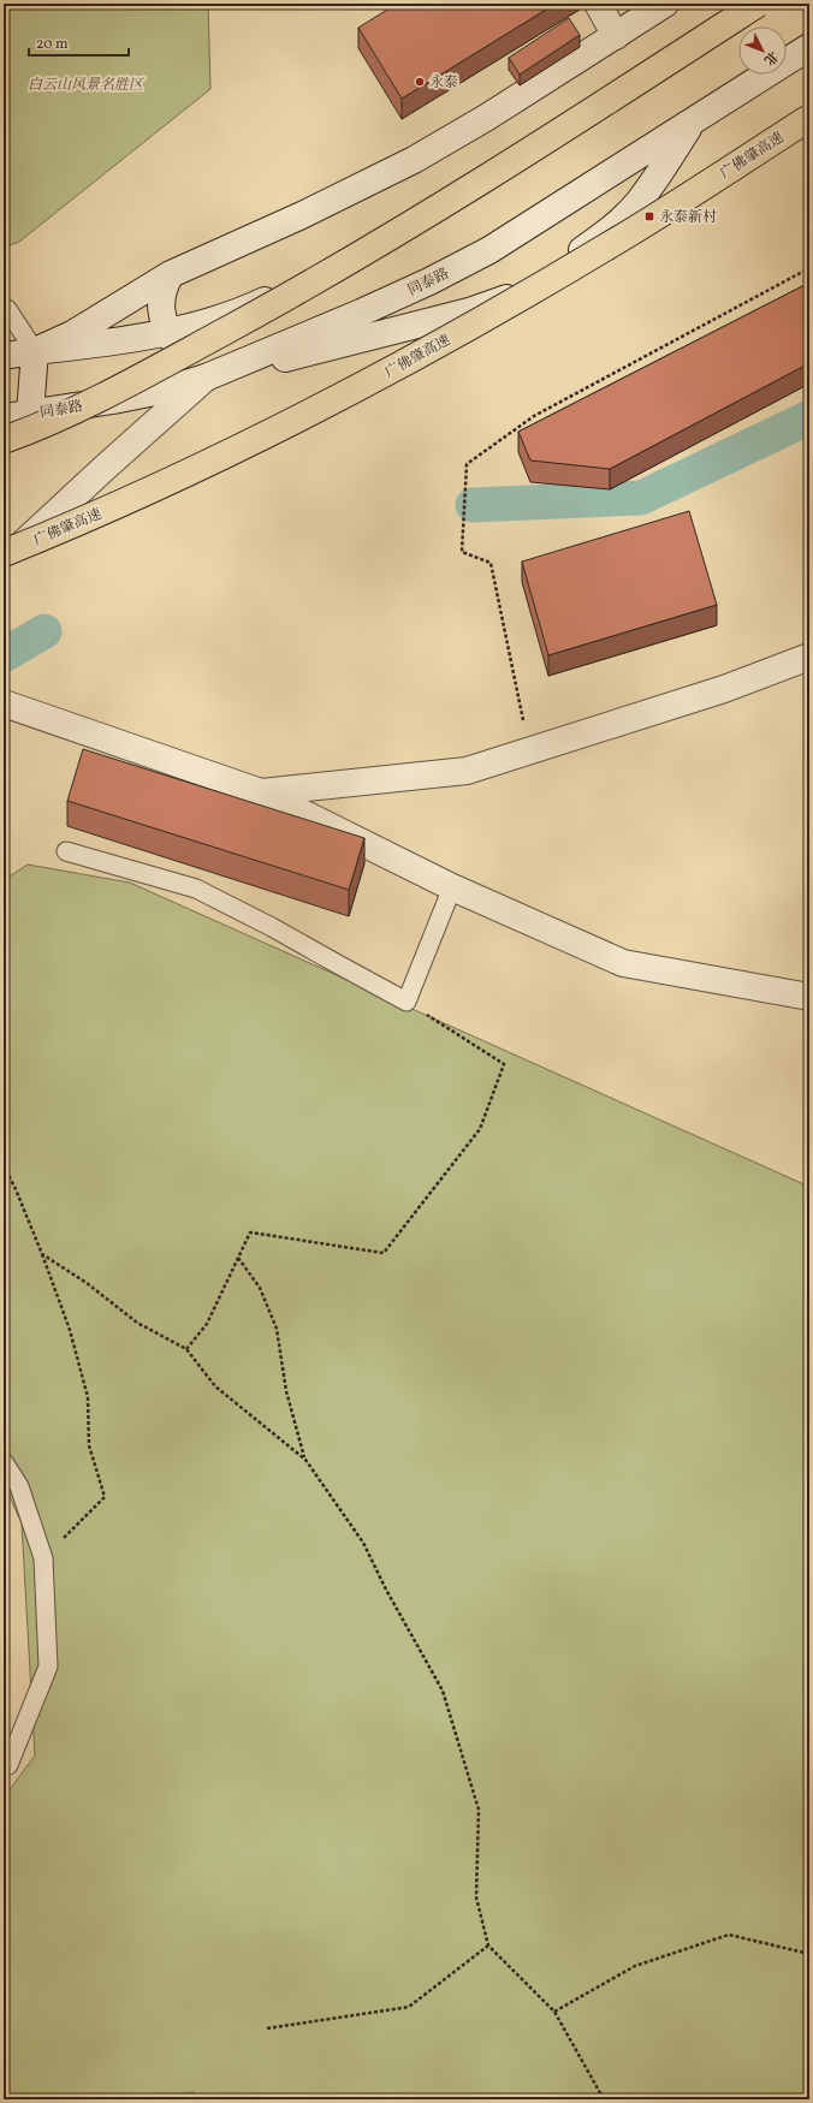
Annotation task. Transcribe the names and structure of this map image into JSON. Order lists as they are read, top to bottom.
{
  "streets": {
    "highway": ["广佛肇高速"],
    "street": ["同泰路"]
  },
  "parks": ["白云山风景名胜区"],
  "places": {
    "other": ["永泰"],
    "transit": ["永泰新村"]
  },
  "scale_bar": "20 m",
  "north": "bottom right"
}
